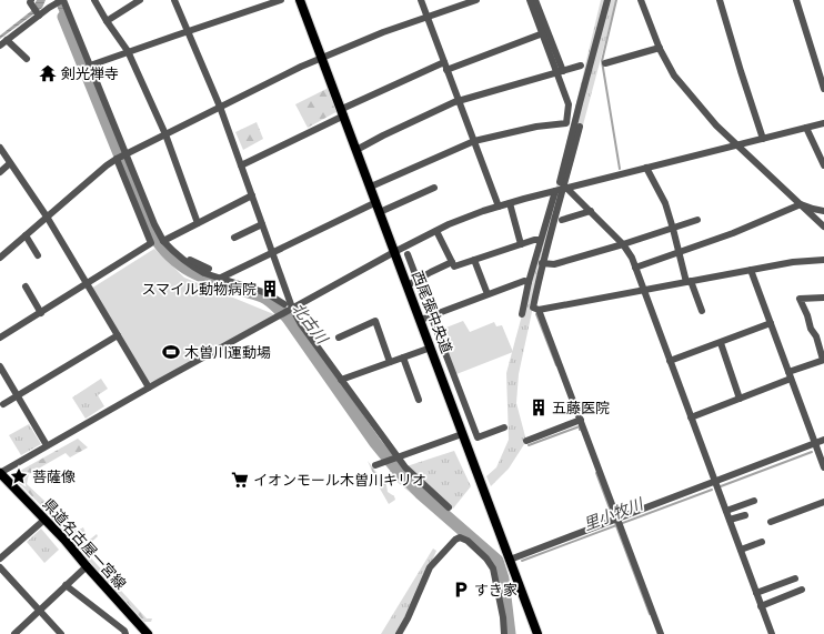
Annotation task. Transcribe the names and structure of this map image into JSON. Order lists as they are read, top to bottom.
{
  "streets": {
    "main road": ["西尾張中央道", "県道名古屋一宮線"]
  },
  "water": ["北古川", "里小牧川"],
  "places": {
    "temple": ["剣光禅寺"],
    "building": ["スマイル動物病院", "五藤医院"],
    "sports": ["木曽川運動場"],
    "place": ["菩薩像"],
    "supermarket": ["イオンモール木曽川キリオ"],
    "parking": ["すき家"]
  }
}
